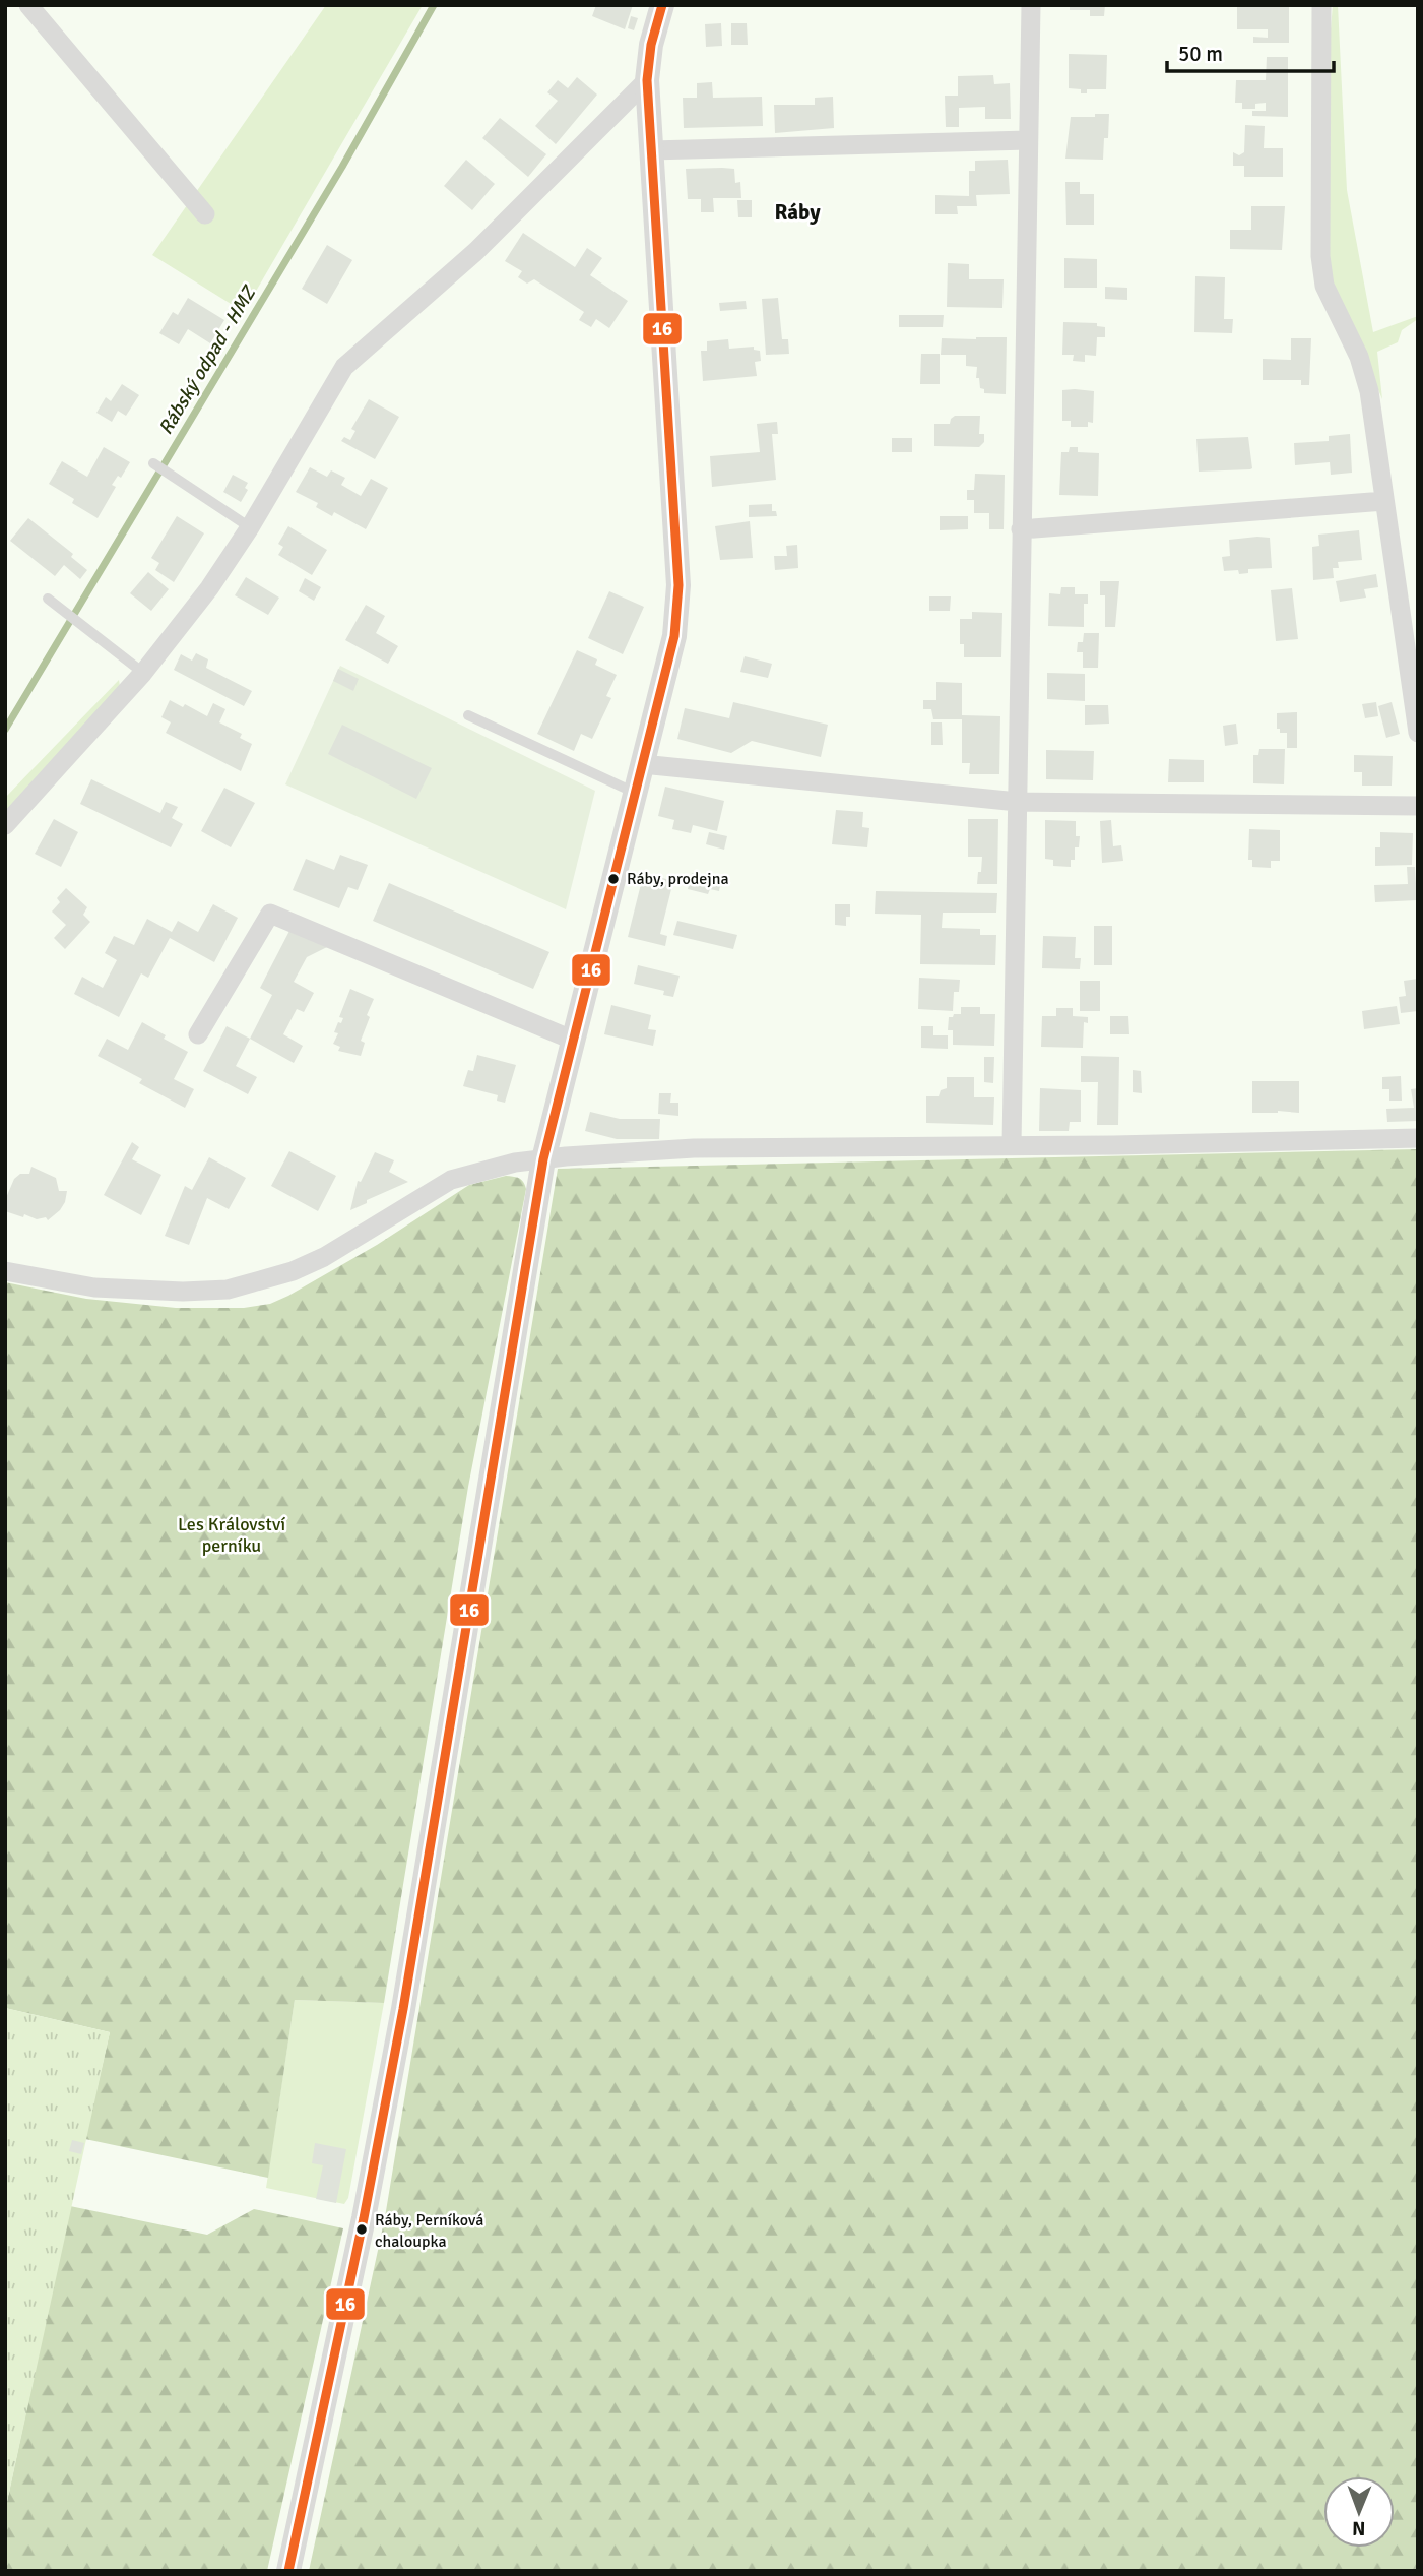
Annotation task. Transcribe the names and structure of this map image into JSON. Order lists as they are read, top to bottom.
{
  "districts": ["Ráby"],
  "water": ["Rábský odpad - HMZ"],
  "parks": ["Les Království perníku"],
  "places": ["Ráby, prodejna", "Ráby, Perníková chaloupka"],
  "lines": ["transit line 16"],
  "scale_bar": "50 m",
  "north": "bottom"
}
